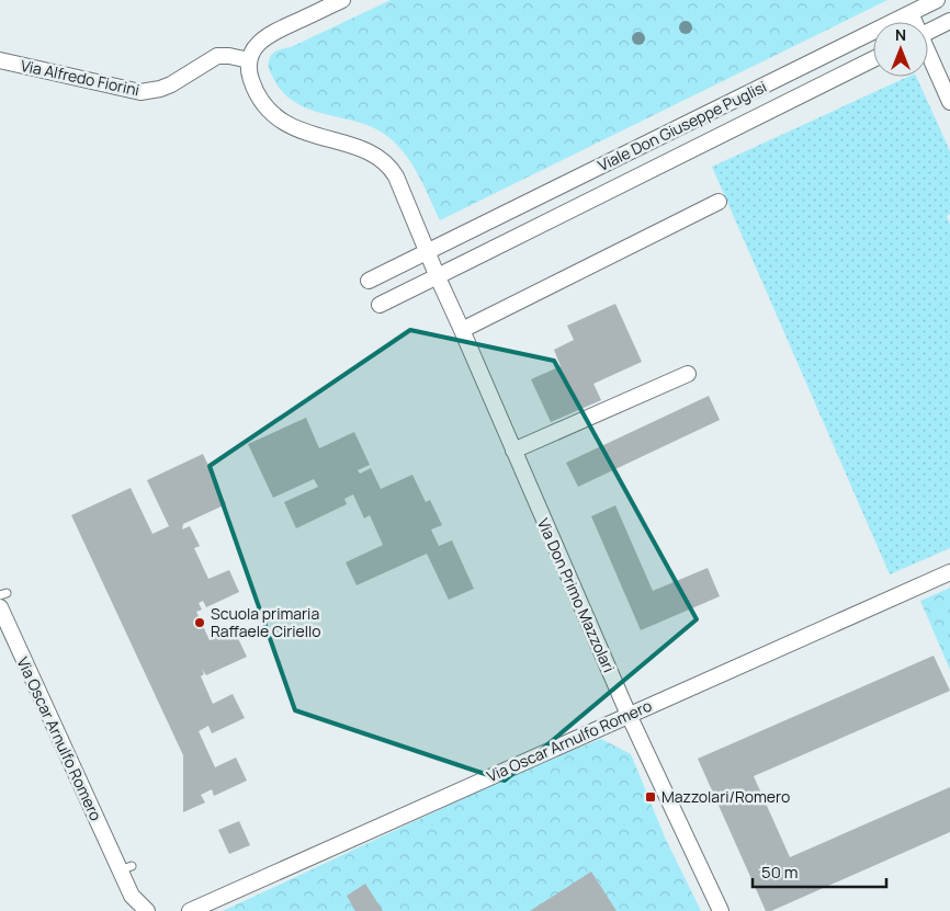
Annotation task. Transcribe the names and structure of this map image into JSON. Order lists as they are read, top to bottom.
{
  "streets": {
    "street": [
      "Via Alfredo Fiorini",
      "Viale Don Giuseppe Puglisi",
      "Via Don Primo Mazzolari",
      "Via Oscar Arnulfo Romero"
    ]
  },
  "crossings": [
    ["Via Alfredo Fiorini", "Via Don Primo Mazzolari"],
    ["Viale Don Giuseppe Puglisi", "Via Don Primo Mazzolari"],
    ["Via Don Primo Mazzolari", "Via Oscar Arnulfo Romero"]
  ],
  "places": {
    "other": ["Scuola primaria Raffaele Ciriello"],
    "transit": ["Mazzolari/Romero"]
  },
  "scale_bar": "50 m",
  "north": "top"
}
